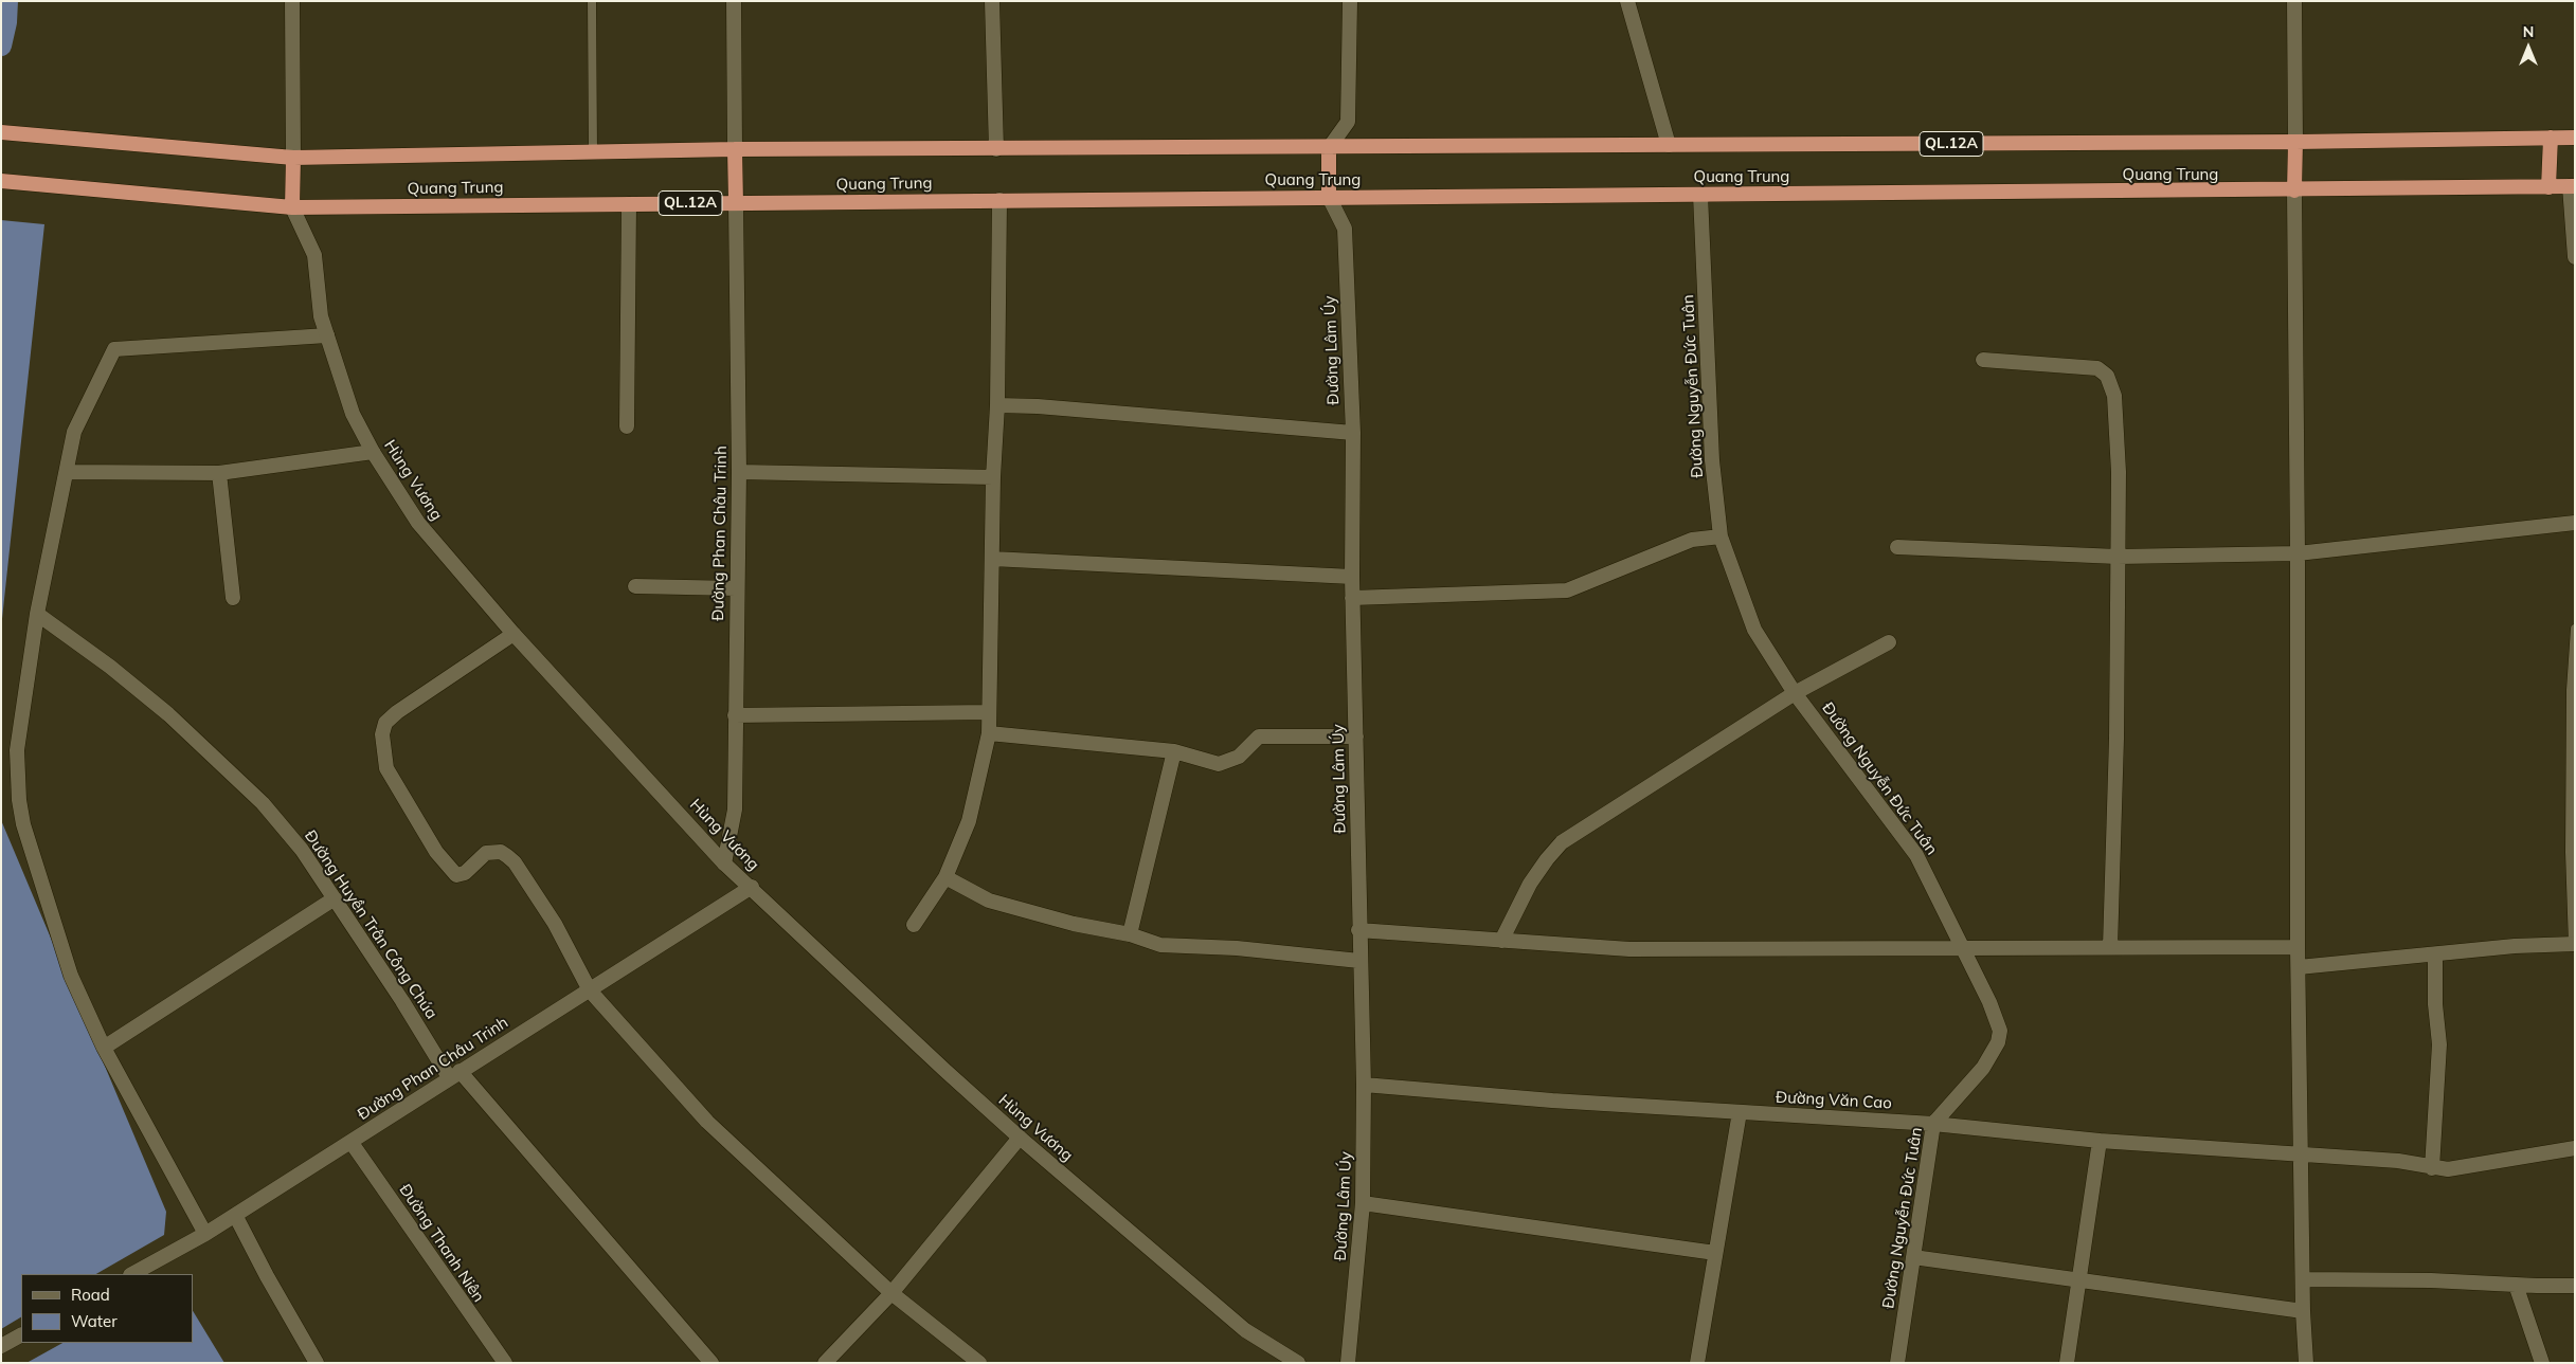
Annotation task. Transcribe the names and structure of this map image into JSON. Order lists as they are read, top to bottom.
{
  "streets": {
    "highway": ["QL.12A", "Quang Trung"],
    "street": [
      "Đường Lâm Úy",
      "Đường Nguyễn Đức Tuân",
      "Hùng Vương",
      "Đường Phan Châu Trinh",
      "Đường Huyền Trân Công Chúa",
      "Đường Văn Cao",
      "Đường Thanh Niên"
    ]
  },
  "crossings": [
    ["Quang Trung", "Đường Lâm Úy"],
    ["Quang Trung", "Đường Nguyễn Đức Tuân"],
    ["Quang Trung", "Hùng Vương"],
    ["Quang Trung", "Đường Phan Châu Trinh"],
    ["Đường Lâm Úy", "Đường Văn Cao"],
    ["Đường Nguyễn Đức Tuân", "Đường Văn Cao"],
    ["Hùng Vương", "Đường Phan Châu Trinh"],
    ["Đường Phan Châu Trinh", "Đường Huyền Trân Công Chúa"],
    ["Đường Phan Châu Trinh", "Đường Thanh Niên"]
  ],
  "legend": ["Road", "Water"],
  "north": "top"
}
